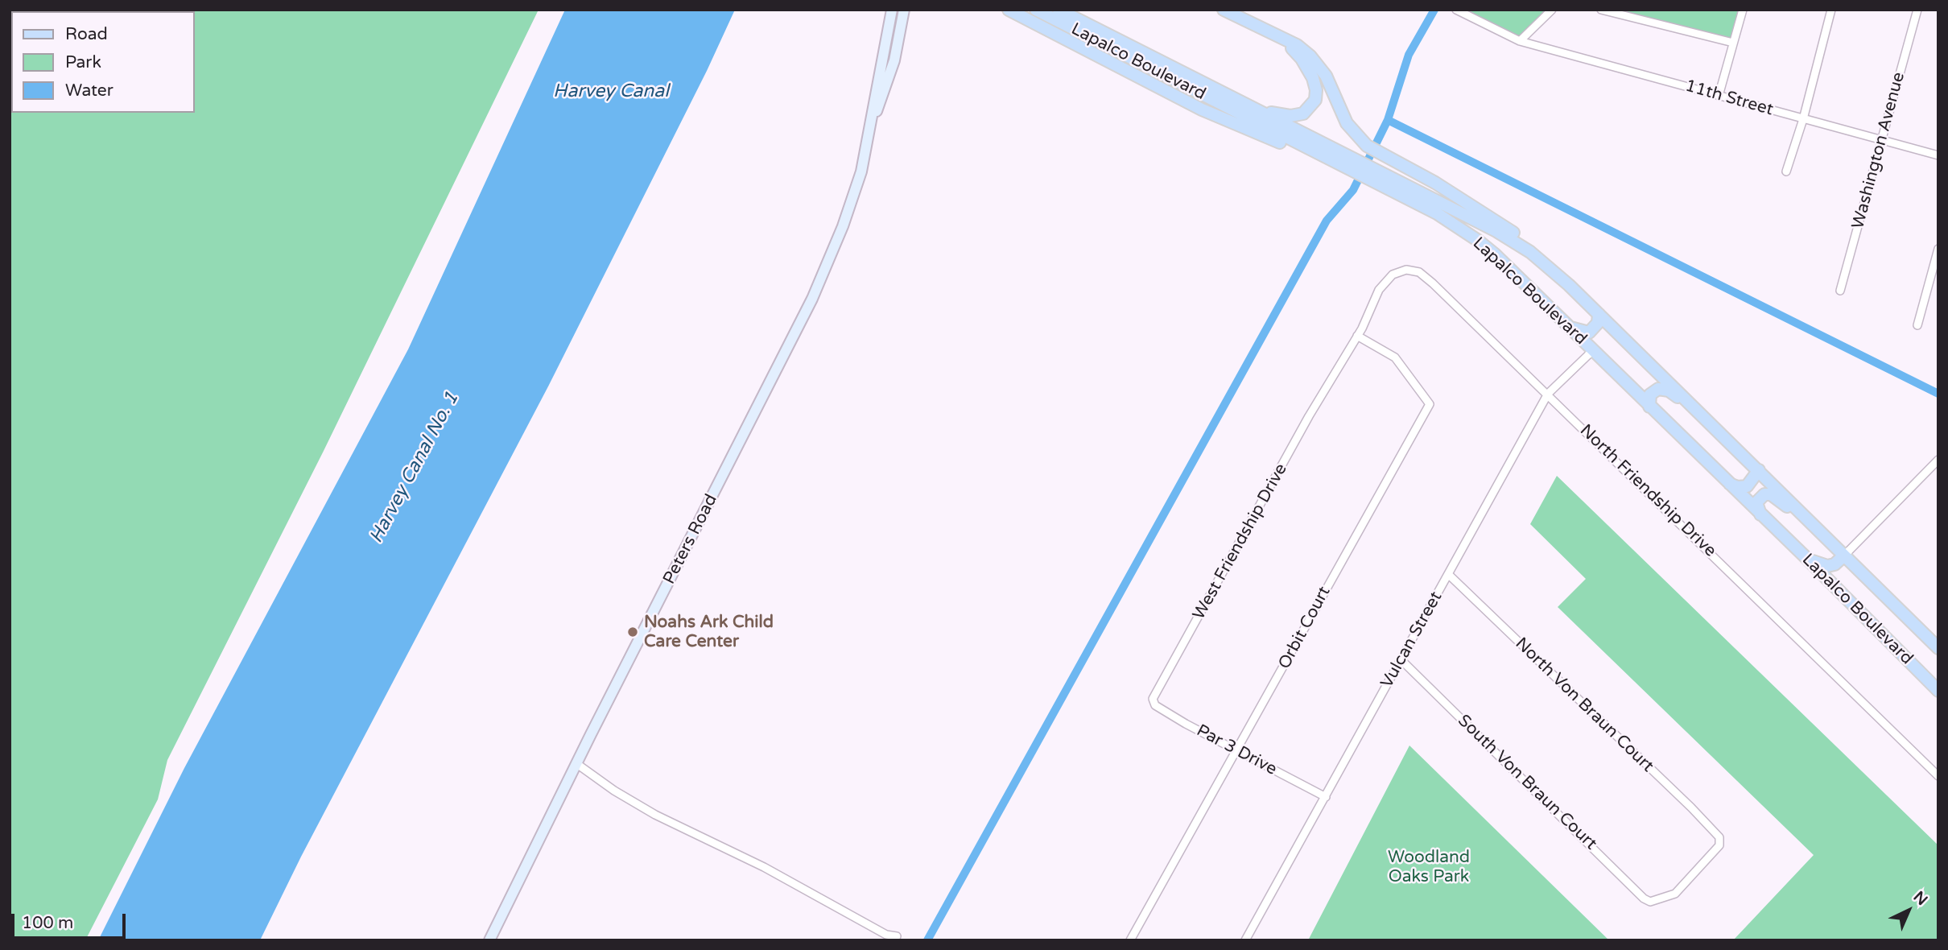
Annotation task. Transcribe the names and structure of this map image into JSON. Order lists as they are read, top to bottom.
{
  "streets": {
    "main road": ["Lapalco Boulevard", "Peters Road"],
    "street": [
      "11th Street",
      "Washington Avenue",
      "North Friendship Drive",
      "West Friendship Drive",
      "Orbit Court",
      "Vulcan Street",
      "North Von Braun Court",
      "Par 3 Drive",
      "South Von Braun Court"
    ]
  },
  "crossings": [
    ["Lapalco Boulevard", "Vulcan Street"],
    ["11th Street", "Washington Avenue"],
    ["North Friendship Drive", "West Friendship Drive"],
    ["North Friendship Drive", "Orbit Court"],
    ["North Friendship Drive", "Vulcan Street"],
    ["West Friendship Drive", "Orbit Court"],
    ["West Friendship Drive", "Par 3 Drive"],
    ["Orbit Court", "Par 3 Drive"],
    ["Vulcan Street", "North Von Braun Court"],
    ["Vulcan Street", "Par 3 Drive"],
    ["Vulcan Street", "South Von Braun Court"],
    ["North Von Braun Court", "South Von Braun Court"]
  ],
  "water": ["Harvey Canal", "Harvey Canal No. 1"],
  "parks": ["Woodland Oaks Park"],
  "places": ["Noahs Ark Child Care Center"],
  "legend": ["Road", "Park", "Water"],
  "scale_bar": "100 m",
  "north": "top right"
}
